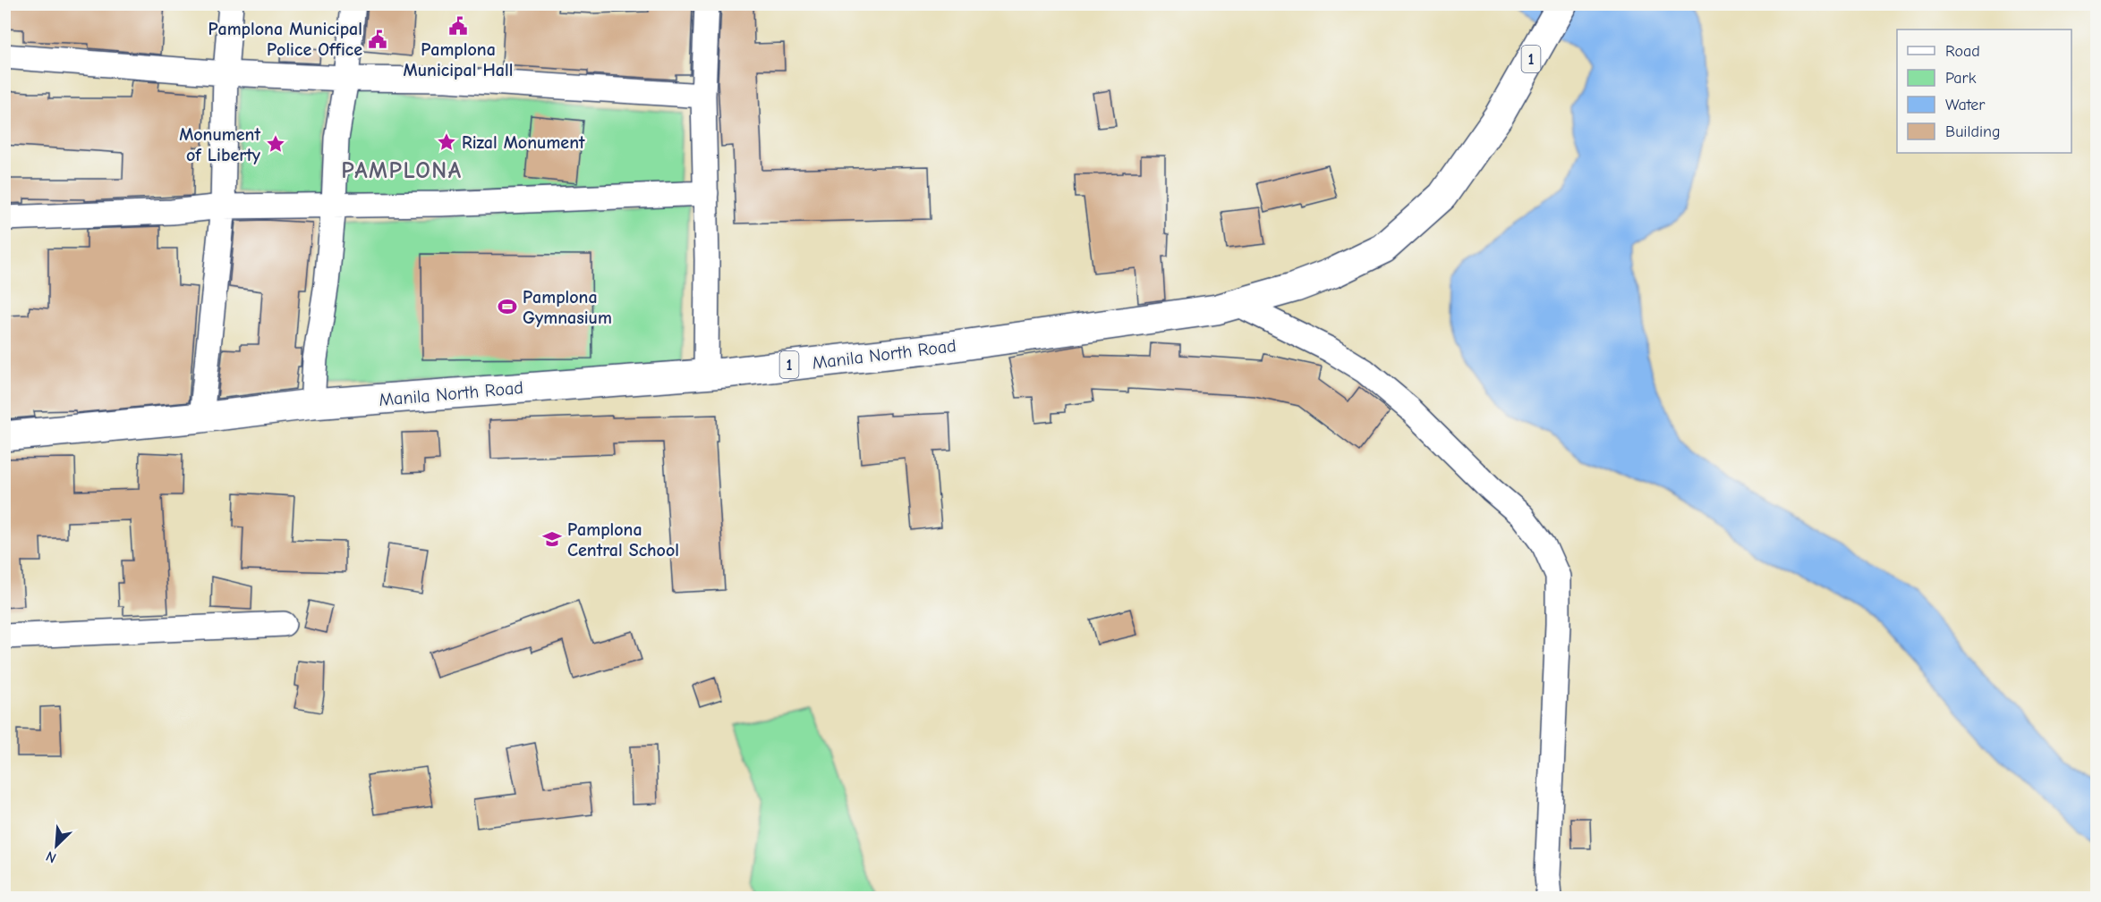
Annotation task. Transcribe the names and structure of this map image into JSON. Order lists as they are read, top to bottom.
{
  "streets": {
    "highway": ["1", "Manila North Road"]
  },
  "districts": ["PAMPLONA"],
  "places": {
    "public building": ["Pamplona Municipal Hall", "Pamplona Municipal Police Office"],
    "place": ["Rizal Monument", "Monument of Liberty"],
    "sports": ["Pamplona Gymnasium"],
    "school or university": ["Pamplona Central School"]
  },
  "legend": [
    "Road",
    "Park",
    "Water",
    "Building"
  ],
  "north": "bottom left"
}
